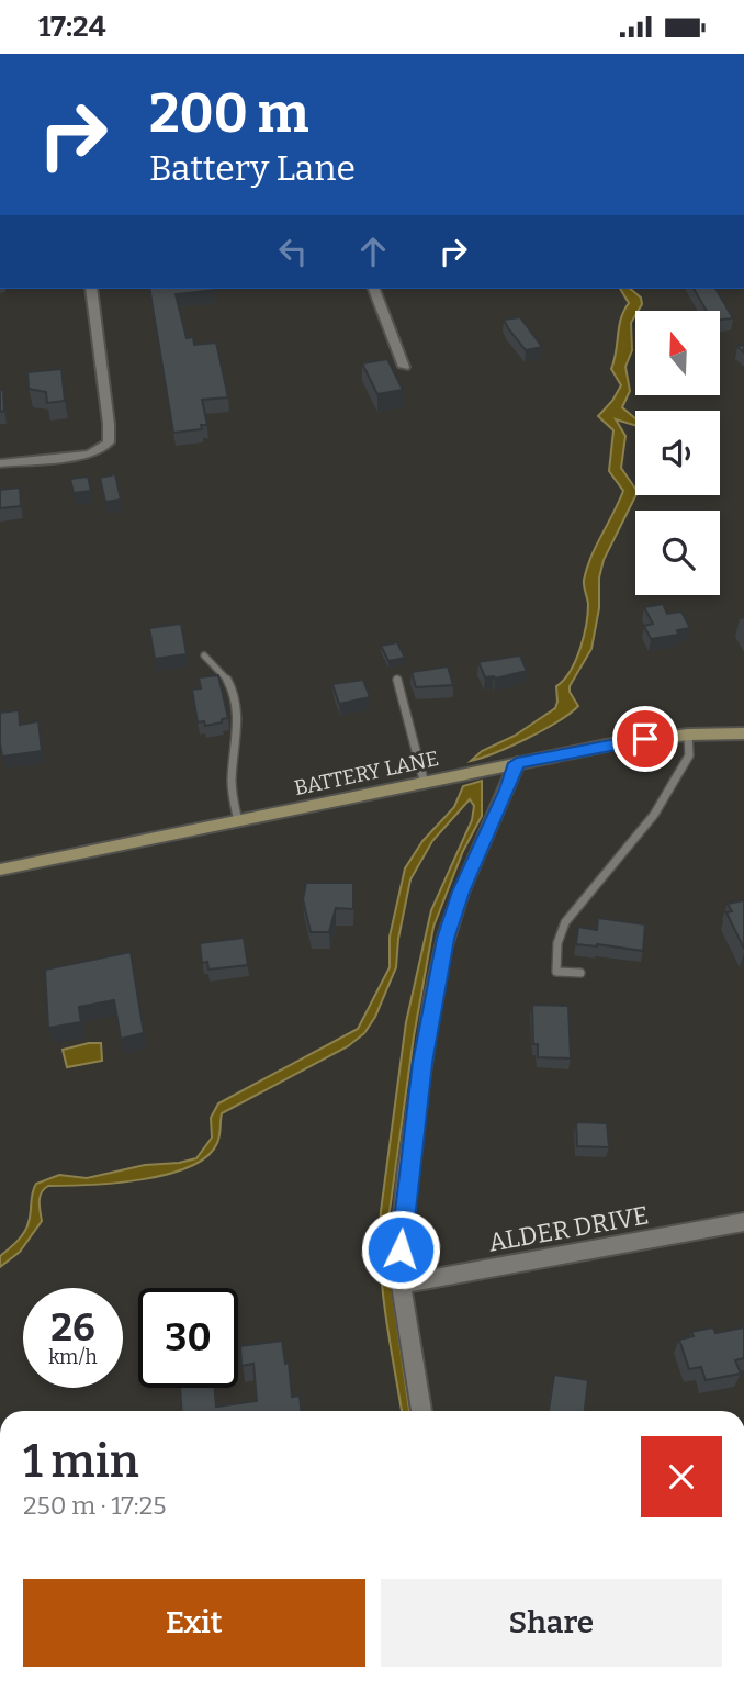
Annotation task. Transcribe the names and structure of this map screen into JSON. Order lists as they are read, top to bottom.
{
  "streets": {
    "main road": ["BATTERY LANE"],
    "street": ["ALDER DRIVE"]
  },
  "north": "top",
  "page": {
    "status": "17:24",
    "turn": ["200 m", "Battery Lane"],
    "speed": "26 km/h",
    "limit": "30",
    "heading": ["1 min", "250 m · 17:25"],
    "buttons": ["Exit", "Share"]
  }
}
